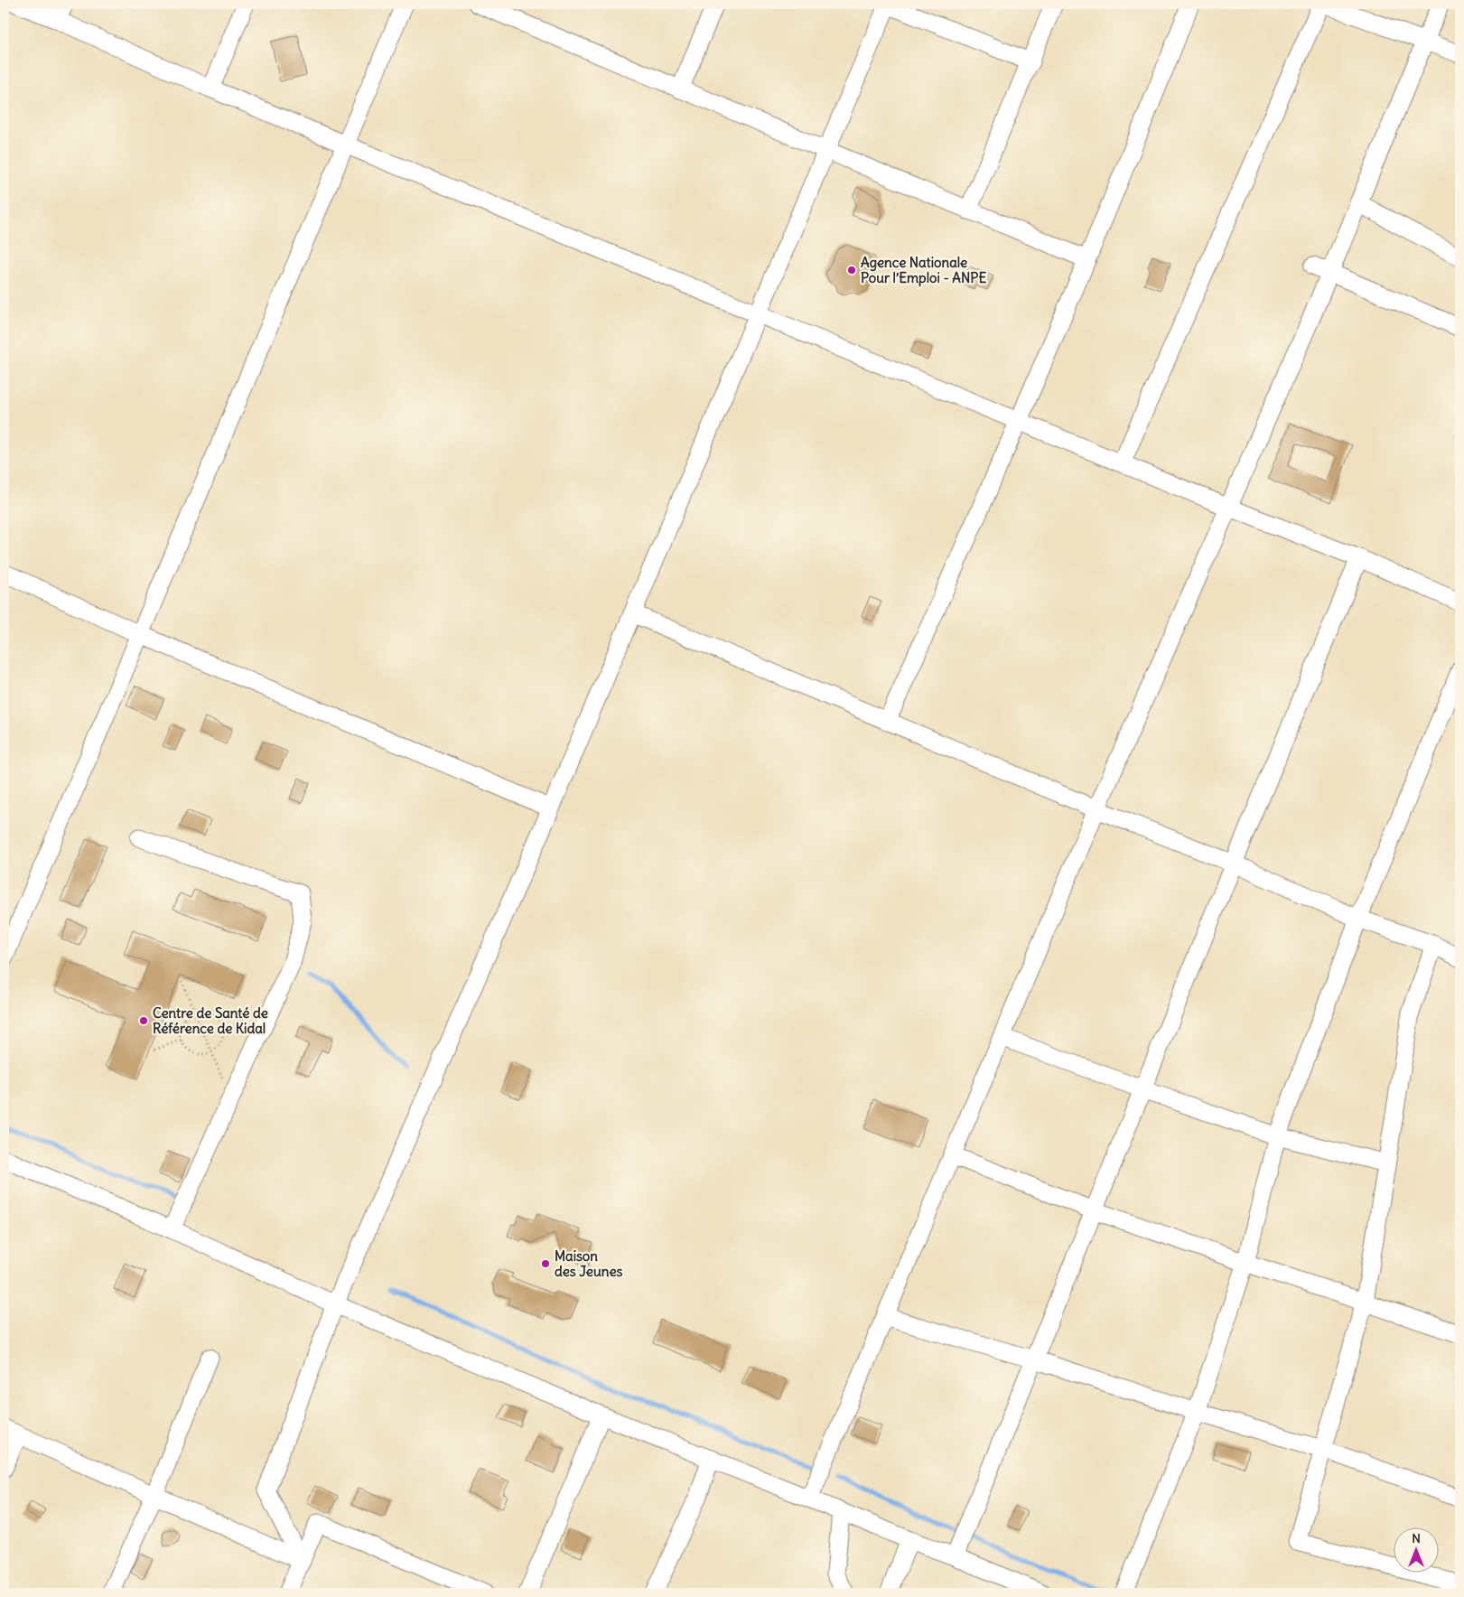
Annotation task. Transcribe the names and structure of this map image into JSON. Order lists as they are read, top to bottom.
{
  "places": ["Agence Nationale Pour l’Emploi - ANPE", "Centre de Santé de Référence de Kidal", "Maison des Jeunes"],
  "north": "top"
}
